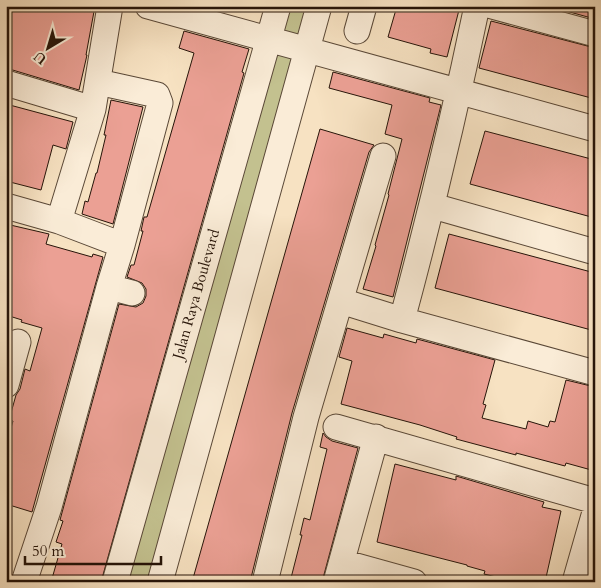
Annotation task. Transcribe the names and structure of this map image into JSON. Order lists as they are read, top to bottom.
{
  "streets": {
    "street": ["Jalan Raya Boulevard"]
  },
  "scale_bar": "50 m",
  "north": "bottom left"
}
